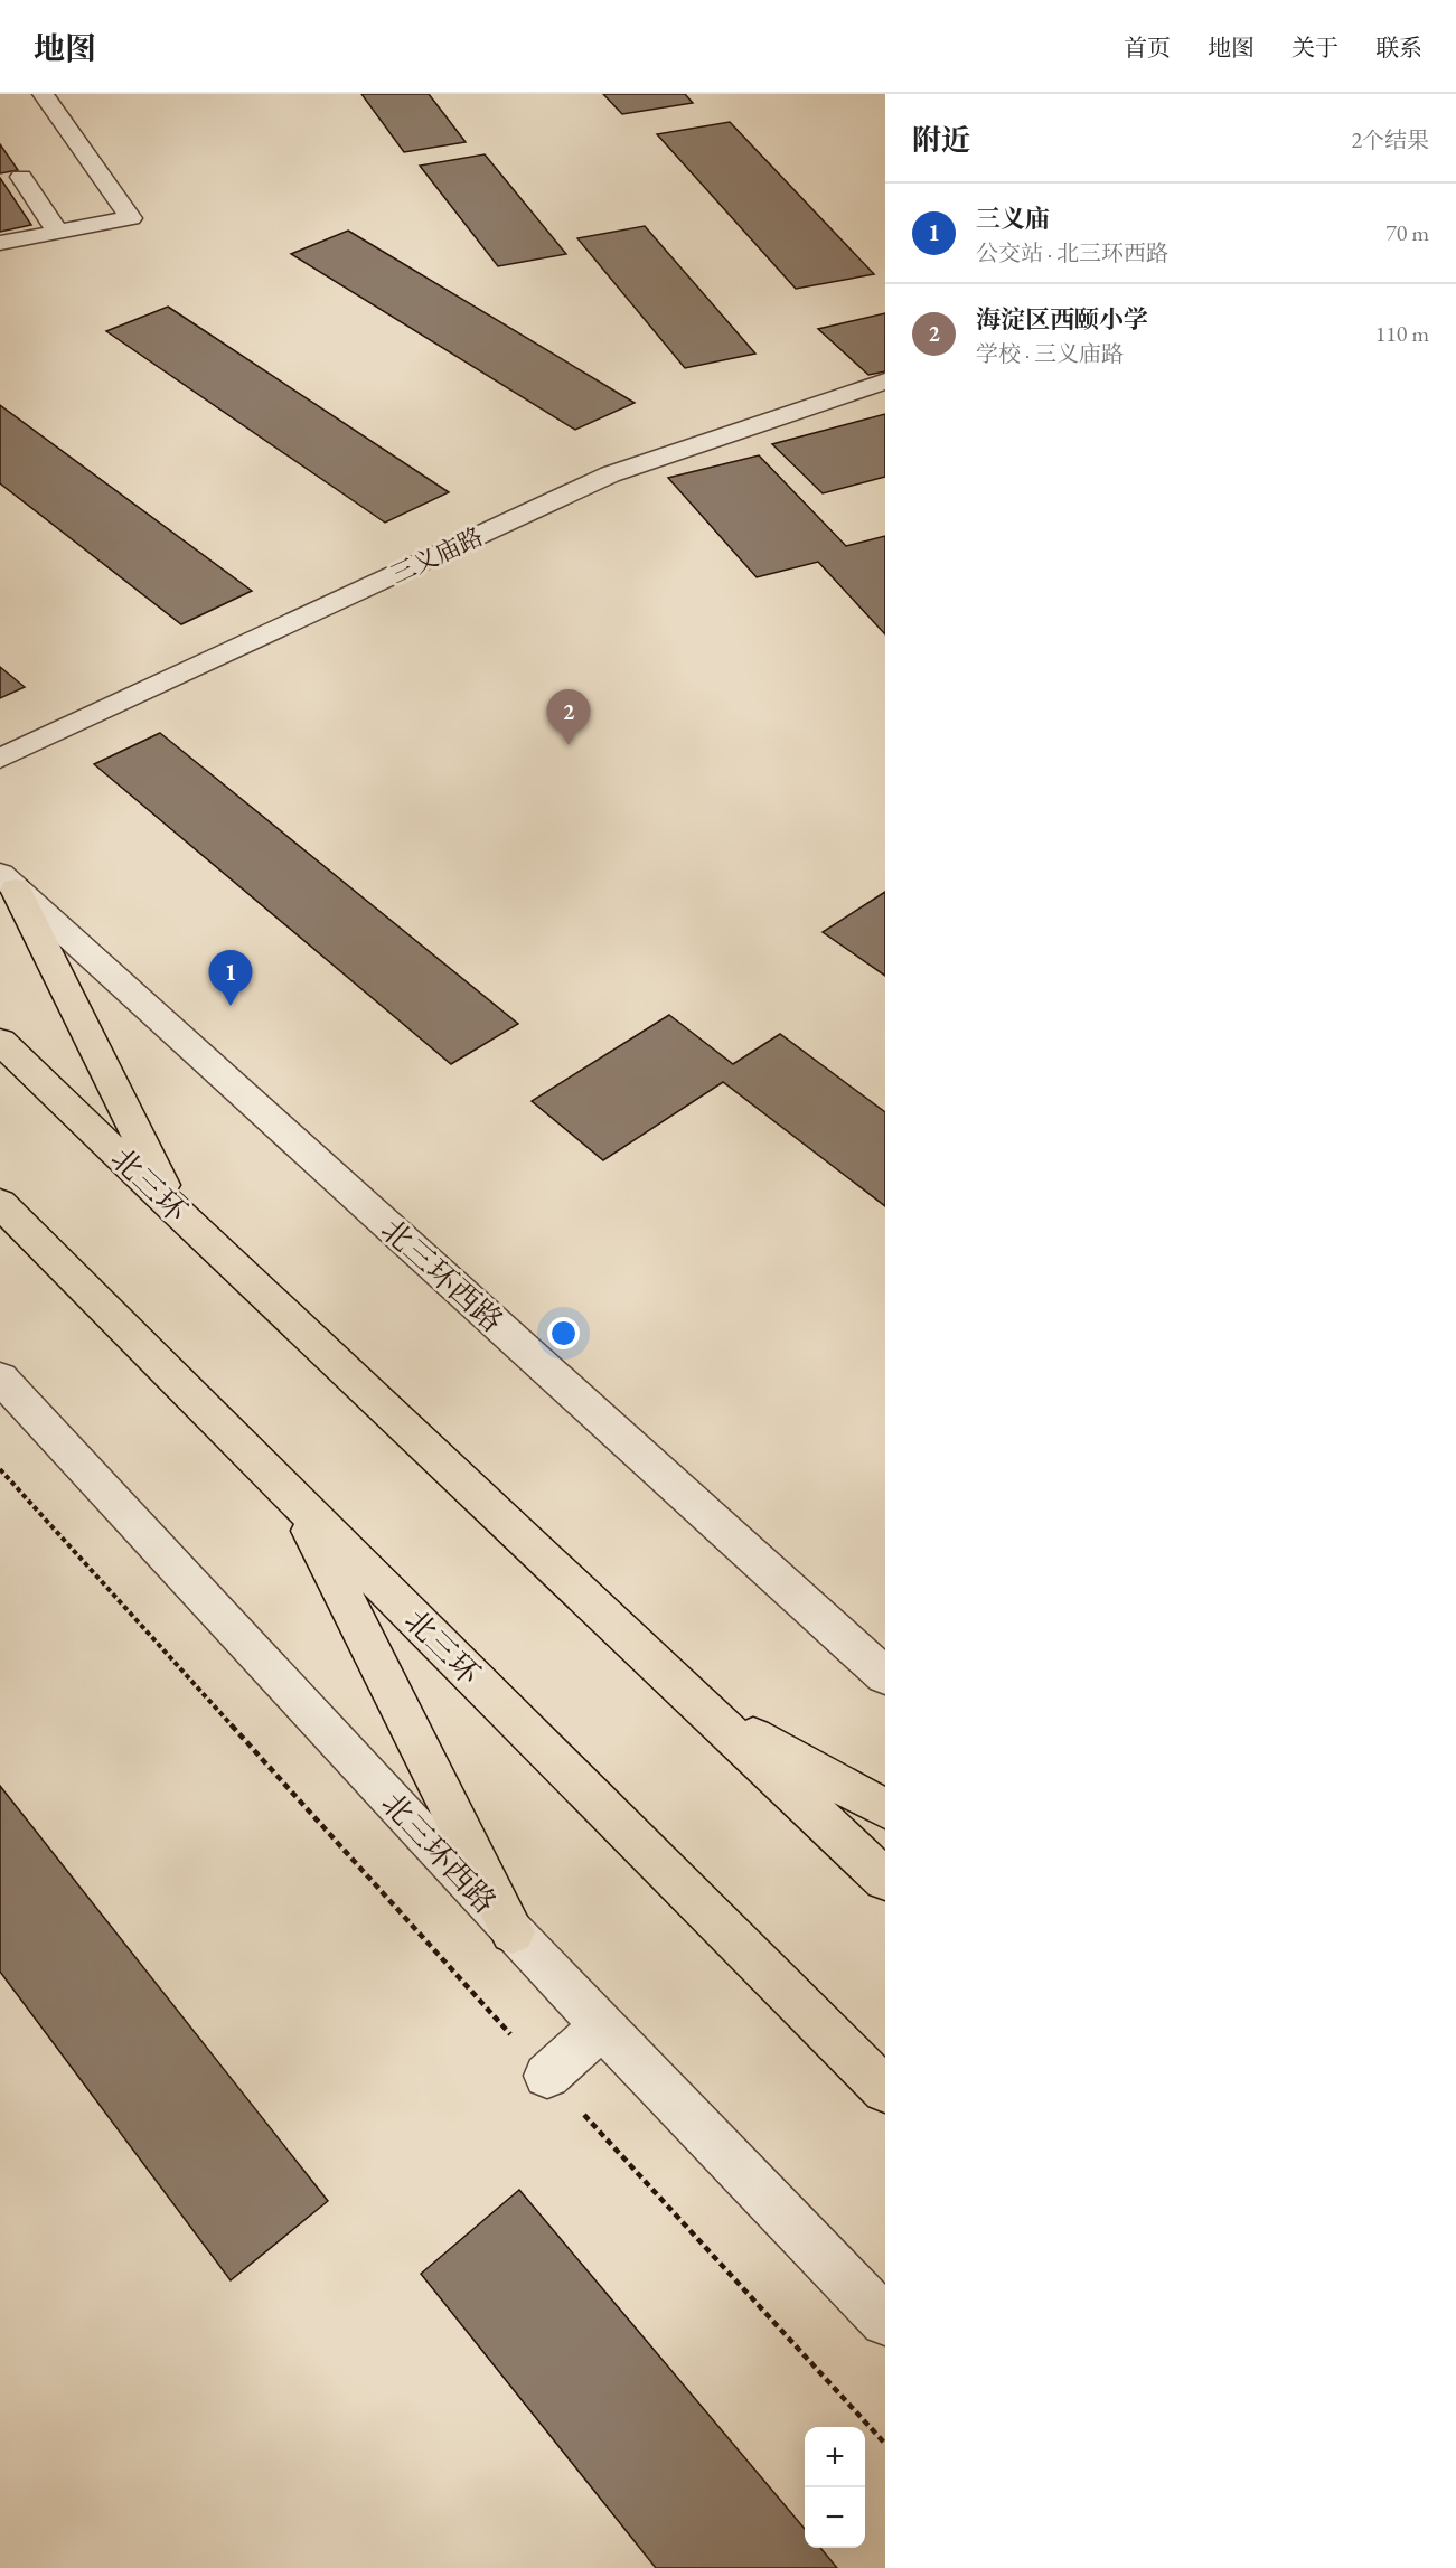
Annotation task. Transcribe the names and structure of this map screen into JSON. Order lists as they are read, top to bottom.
{
  "streets": {
    "highway": ["北三环"],
    "street": ["三义庙路", "北三环西路"]
  },
  "page": {
    "header": "地图",
    "nav": [
      "首页",
      "地图",
      "关于",
      "联系"
    ],
    "heading": ["附近", "2个结果"],
    "list": [
      {
        "mark": "1",
        "name": "三义庙",
        "note": "公交站 · 北三环西路",
        "value": "70 m"
      },
      {
        "mark": "2",
        "name": "海淀区西颐小学",
        "note": "学校 · 三义庙路",
        "value": "110 m"
      }
    ],
    "pins": ["2", "1"],
    "map_buttons": ["+", "−"]
  }
}
